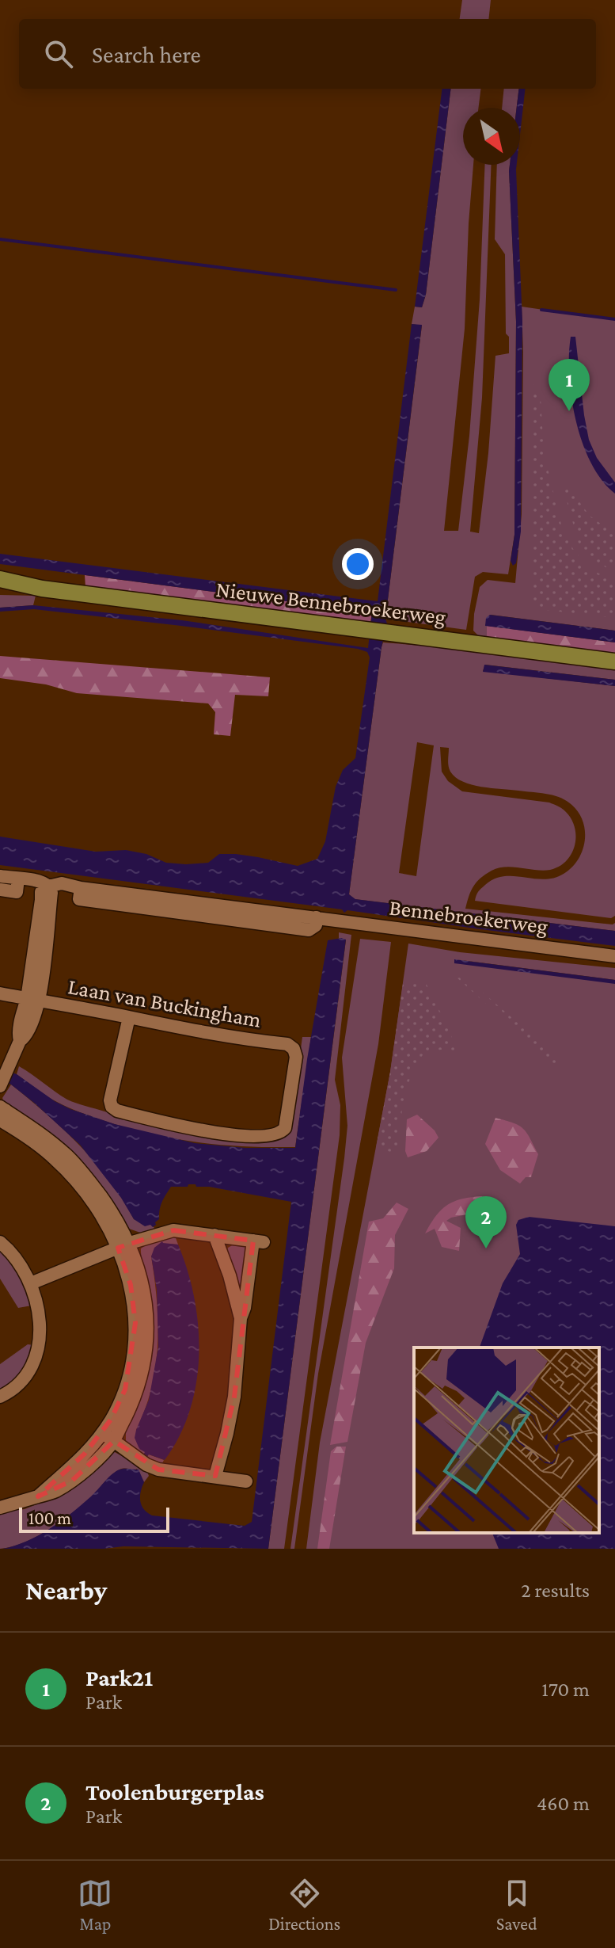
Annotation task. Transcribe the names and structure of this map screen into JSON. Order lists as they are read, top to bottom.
{
  "streets": {
    "main road": ["Nieuwe Bennebroekerweg"],
    "street": ["Bennebroekerweg", "Laan van Buckingham"]
  },
  "scale_bar": "100 m",
  "north": "bottom right",
  "page": {
    "search": "Search here",
    "pins": ["1", "2"],
    "scale": "100 m",
    "heading": ["Nearby", "2 results"],
    "list": [
      {
        "mark": "1",
        "name": "Park21",
        "note": "Park",
        "value": "170 m"
      },
      {
        "mark": "2",
        "name": "Toolenburgerplas",
        "note": "Park",
        "value": "460 m"
      }
    ],
    "nav": ["Map", "Directions", "Saved"]
  }
}
